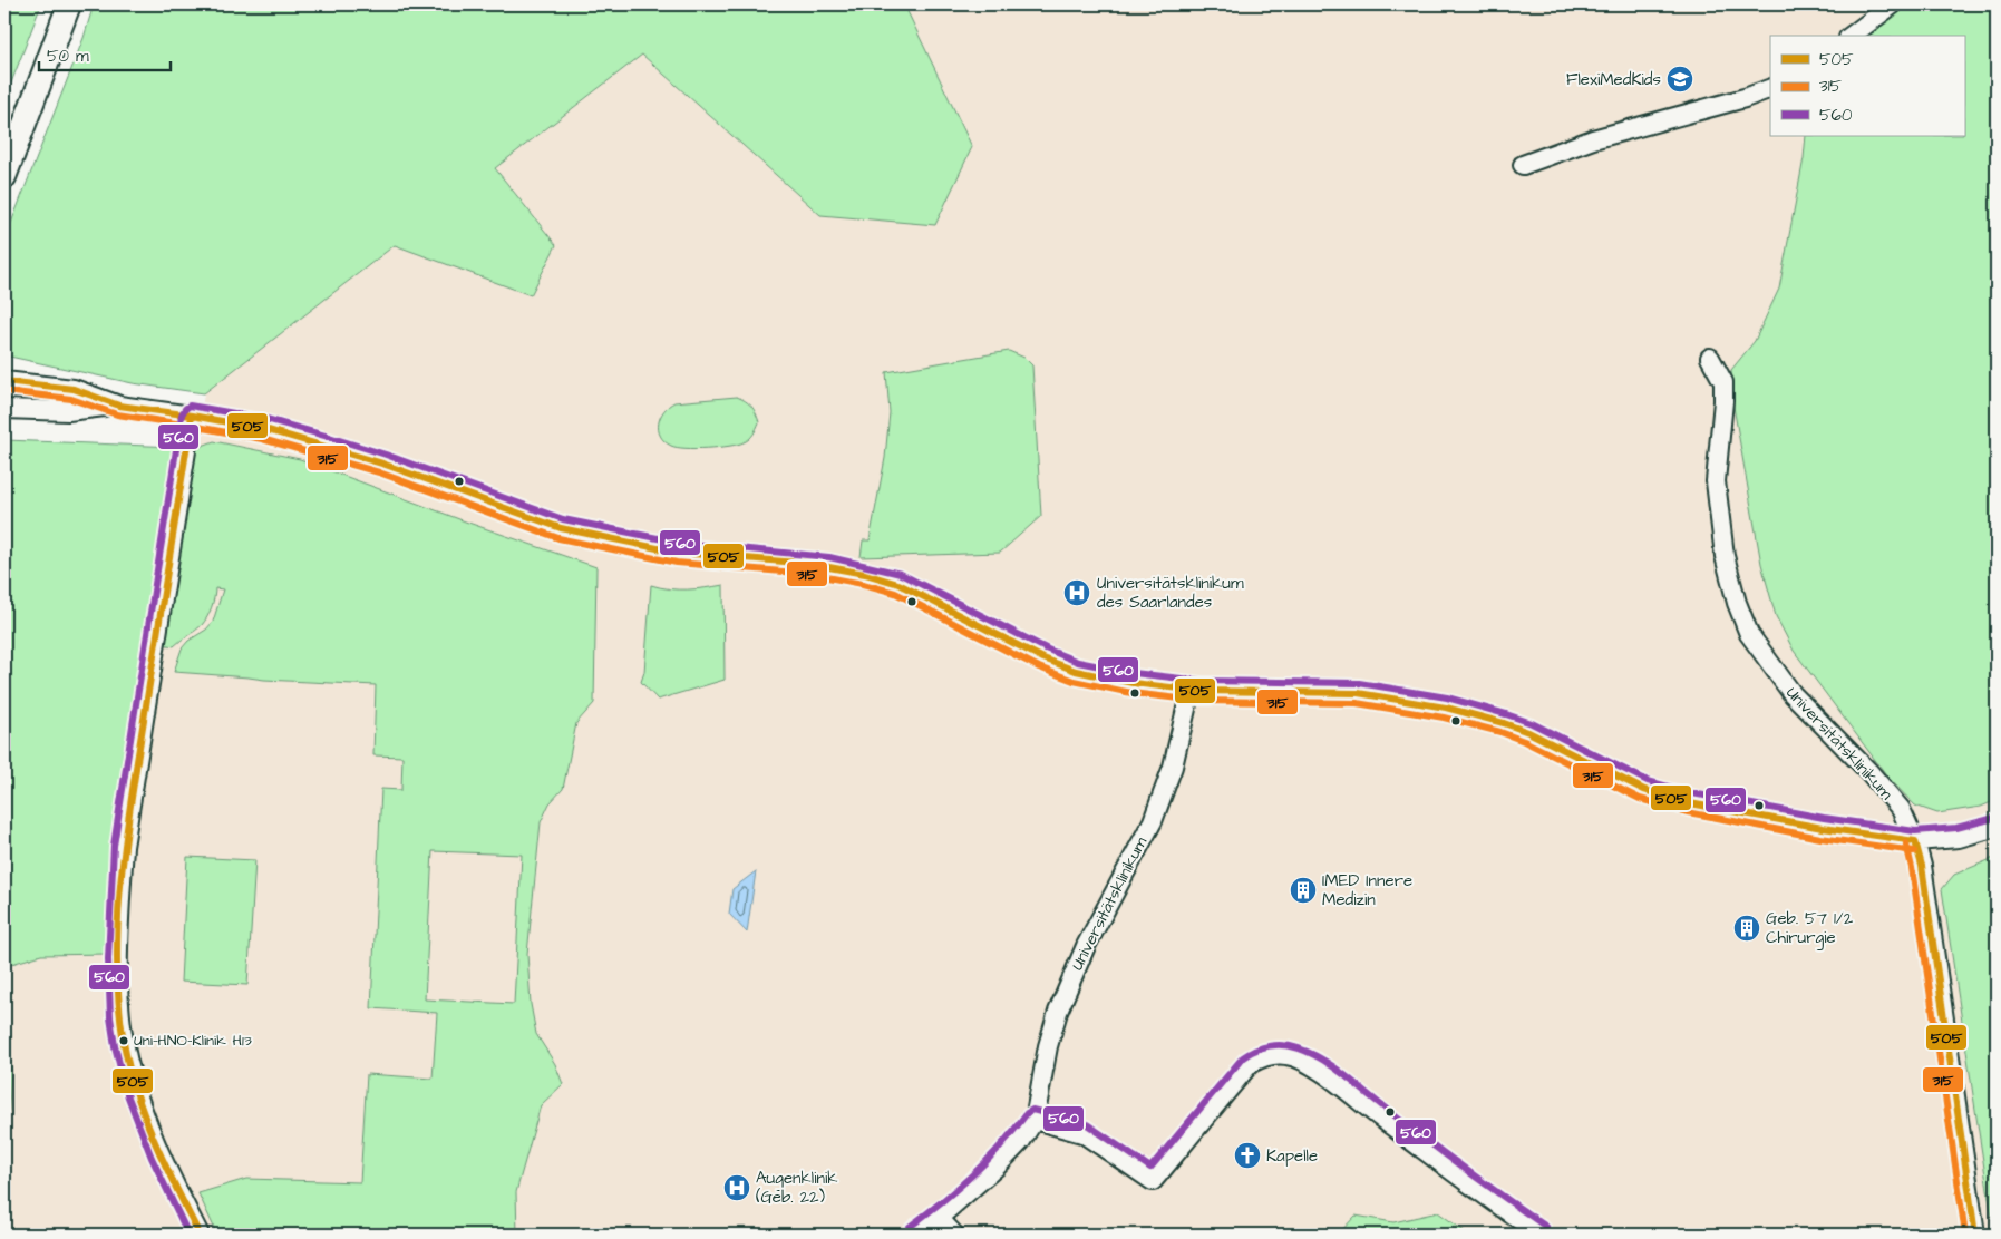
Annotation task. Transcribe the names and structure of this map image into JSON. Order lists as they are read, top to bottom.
{
  "streets": {
    "street": ["Universitätsklinikum"]
  },
  "places": {
    "school or university": ["FlexiMedKids"],
    "hospital": ["Universitätsklinikum des Saarlandes", "Augenklinik (Geb. 22)"],
    "building": ["IMED Innere Medizin", "Geb. 57 1/2 Chirurgie"],
    "other": ["Uni-HNO-Klinik H13"],
    "church": ["Kapelle"]
  },
  "lines": ["transit line 505", "transit line 315", "transit line 560"],
  "legend": ["505", "315", "560"],
  "scale_bar": "50 m"
}
